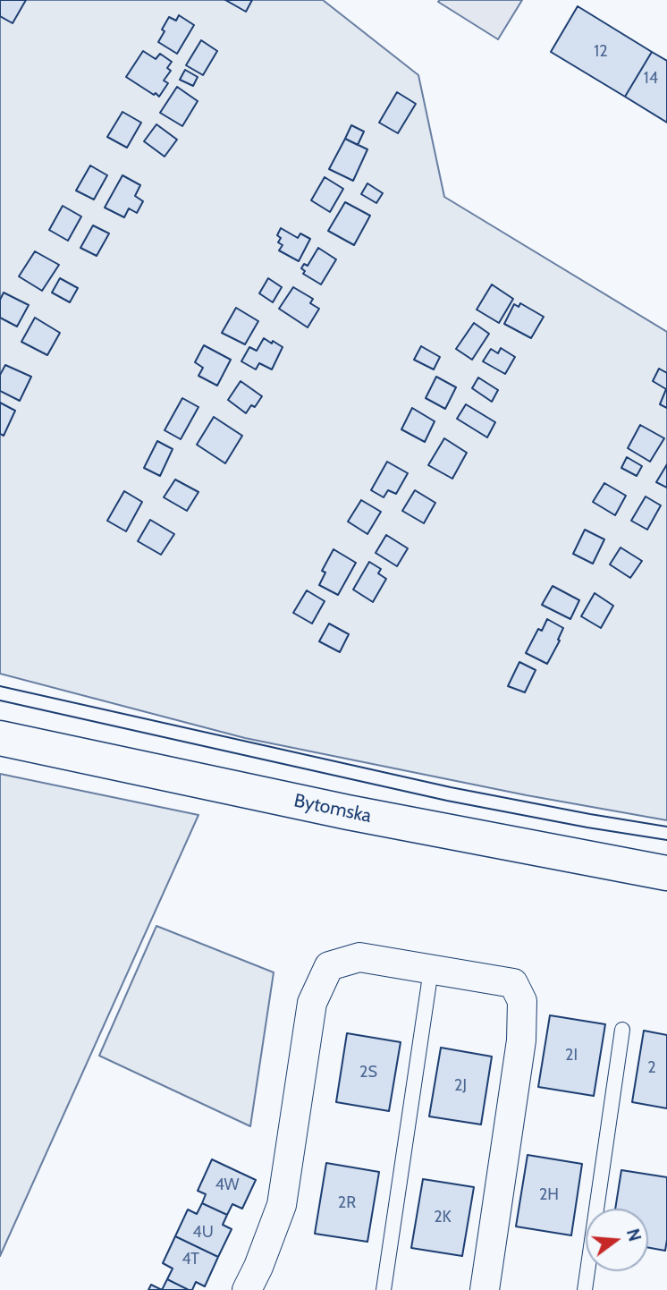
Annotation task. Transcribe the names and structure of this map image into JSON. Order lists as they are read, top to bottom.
{
  "streets": {
    "main road": ["Bytomska"]
  },
  "house_numbers": [
    "12",
    "14",
    "2I",
    "2",
    "2S",
    "2J",
    "4W",
    "2H",
    "2R",
    "2K",
    "4U",
    "4T"
  ],
  "north": "right"
}
